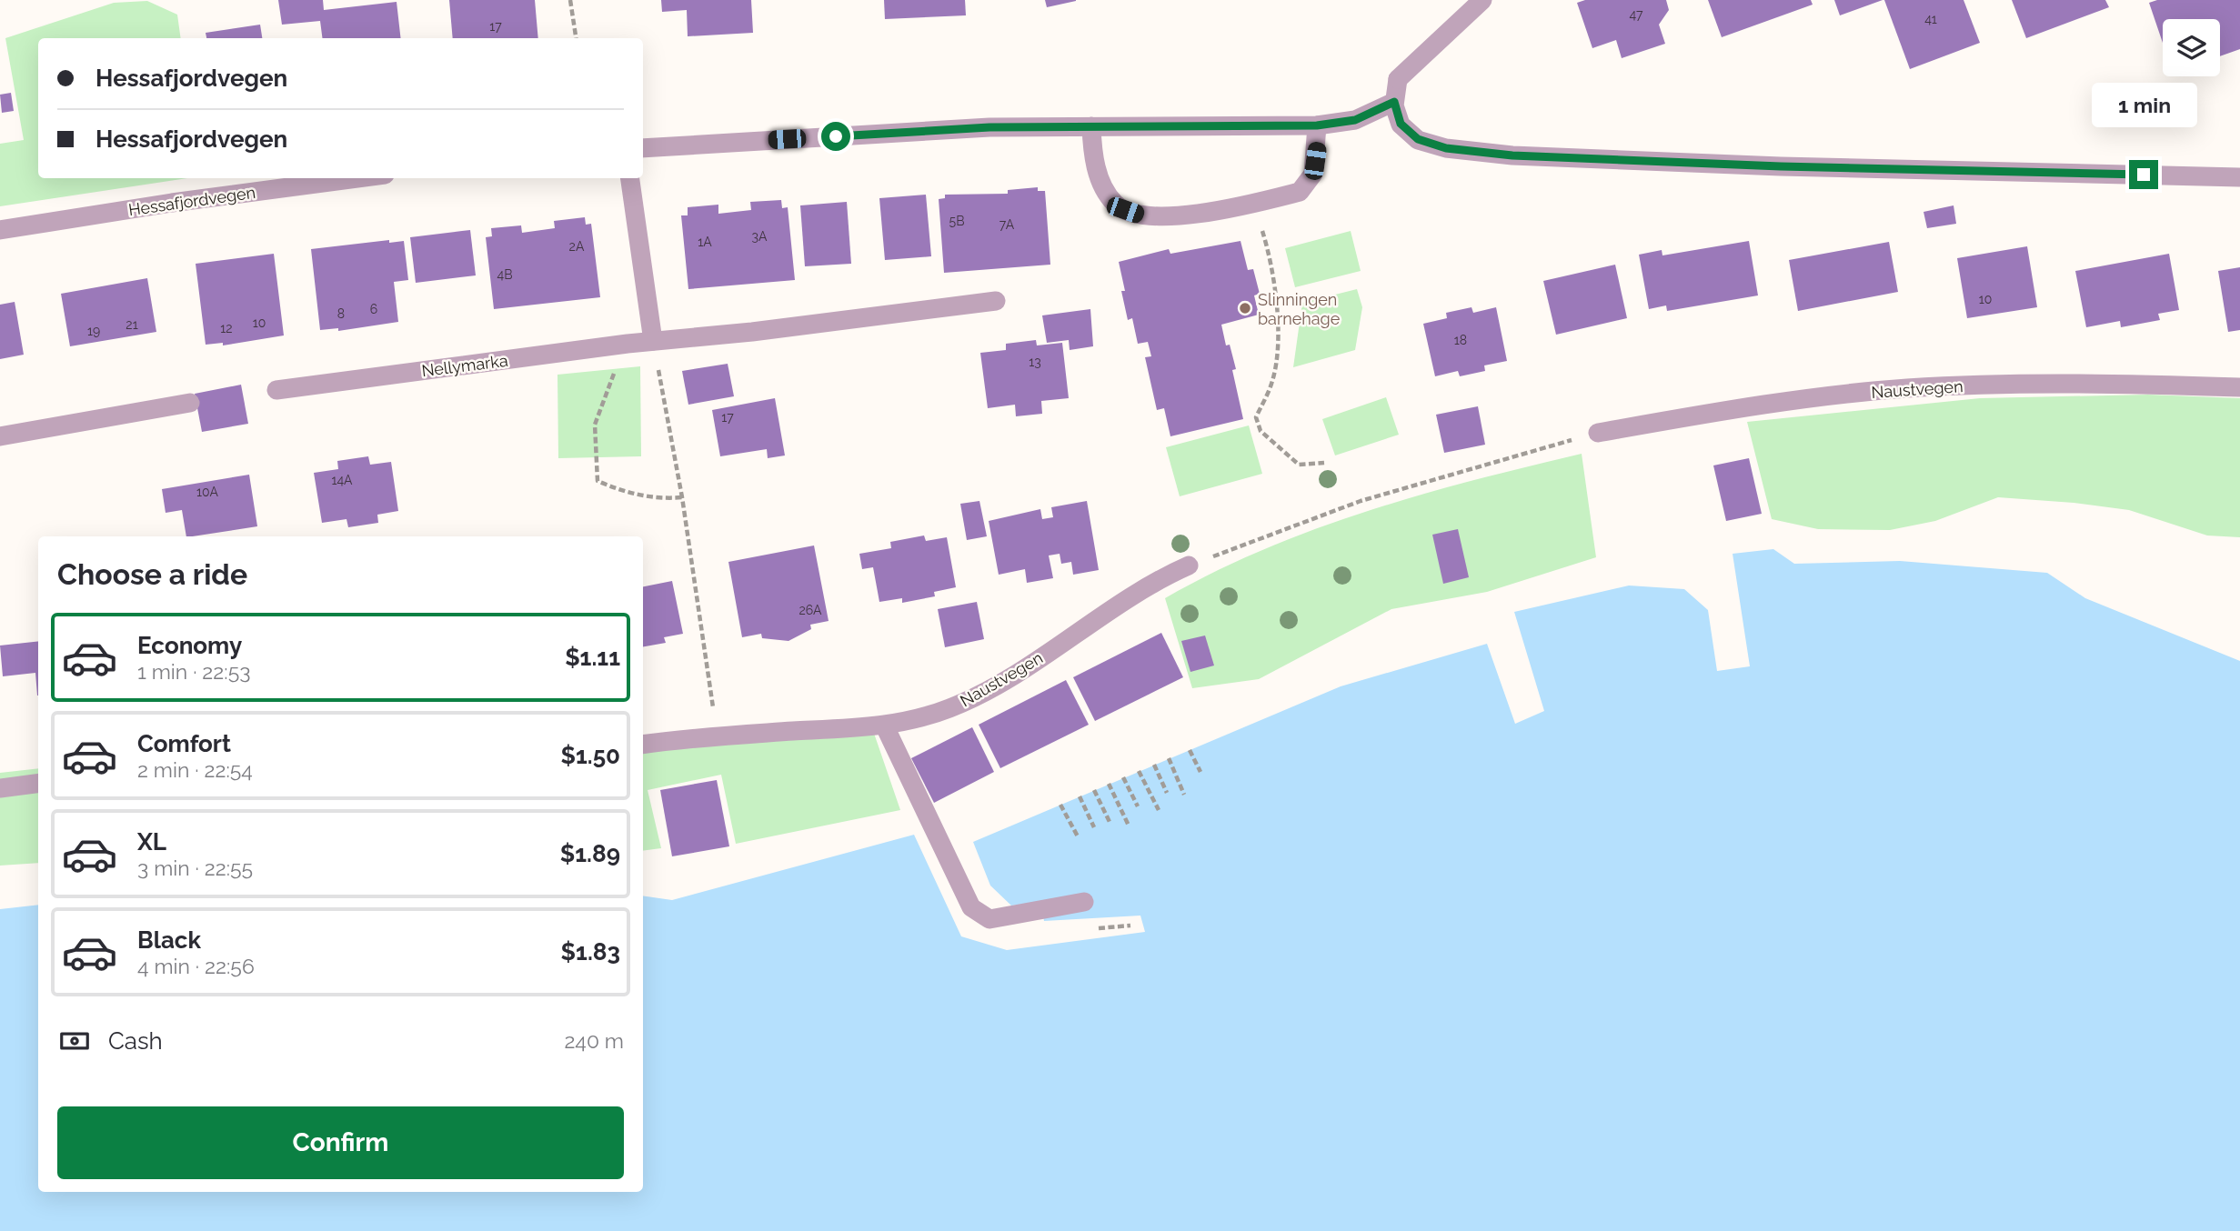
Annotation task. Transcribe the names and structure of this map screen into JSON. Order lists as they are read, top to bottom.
{
  "streets": {
    "street": ["Hessafjordvegen", "Nellymarka", "Naustvegen"]
  },
  "places": ["Slinningen barnehage"],
  "house_numbers": [
    "47",
    "41",
    "17",
    "5B",
    "7A",
    "3A",
    "1A",
    "2A",
    "4B",
    "10",
    "6",
    "8",
    "10",
    "21",
    "12",
    "19",
    "18",
    "13",
    "17",
    "14A",
    "10A",
    "26A"
  ],
  "page": {
    "banner": ["Hessafjordvegen", "Hessafjordvegen"],
    "bubble": "1 min",
    "heading": "Choose a ride",
    "list": [
      {
        "name": "Economy",
        "note": "1 min · 22:53",
        "value": "$1.11"
      },
      {
        "name": "Comfort",
        "note": "2 min · 22:54",
        "value": "$1.50"
      },
      {
        "name": "XL",
        "note": "3 min · 22:55",
        "value": "$1.89"
      },
      {
        "name": "Black",
        "note": "4 min · 22:56",
        "value": "$1.83"
      }
    ],
    "pay": ["Cash", "240 m"],
    "buttons": "Confirm"
  }
}
